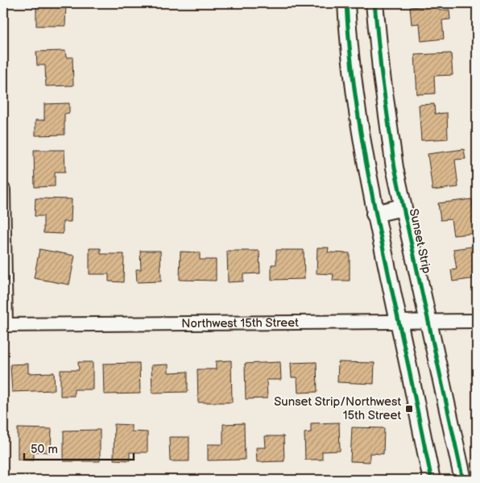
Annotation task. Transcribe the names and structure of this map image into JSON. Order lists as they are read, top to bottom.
{
  "streets": {
    "street": ["Sunset Strip", "Northwest 15th Street"]
  },
  "crossings": [
    ["Sunset Strip", "Northwest 15th Street"]
  ],
  "places": {
    "transit": ["Sunset Strip/Northwest 15th Street"]
  },
  "scale_bar": "50 m"
}
